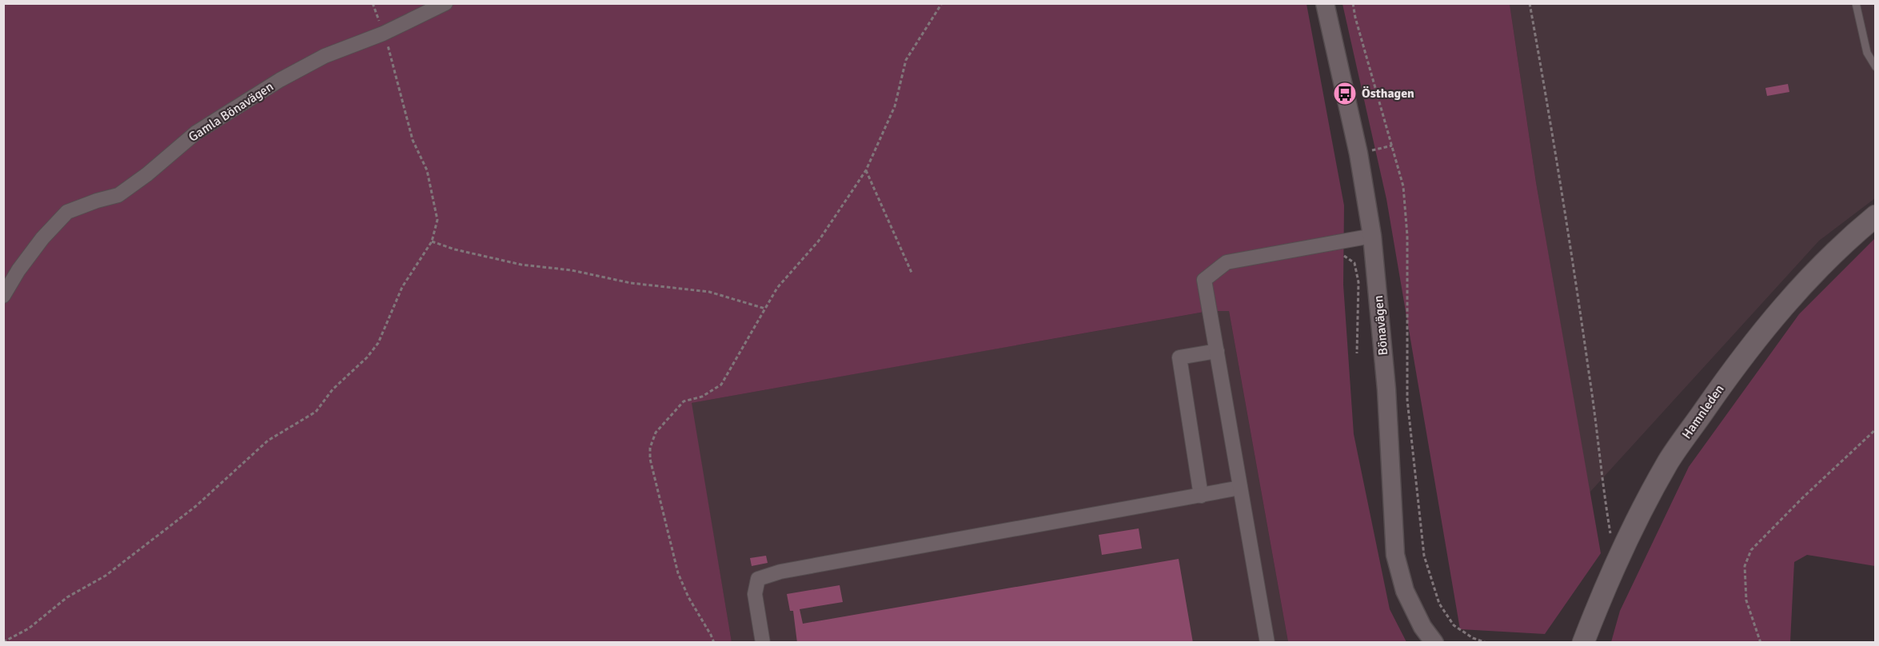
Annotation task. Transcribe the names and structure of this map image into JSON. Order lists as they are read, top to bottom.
{
  "streets": {
    "main road": ["Hamnleden"],
    "street": ["Gamla Bönavägen", "Bönavägen"]
  },
  "places": {
    "bus stop": ["Östhagen"]
  }
}
